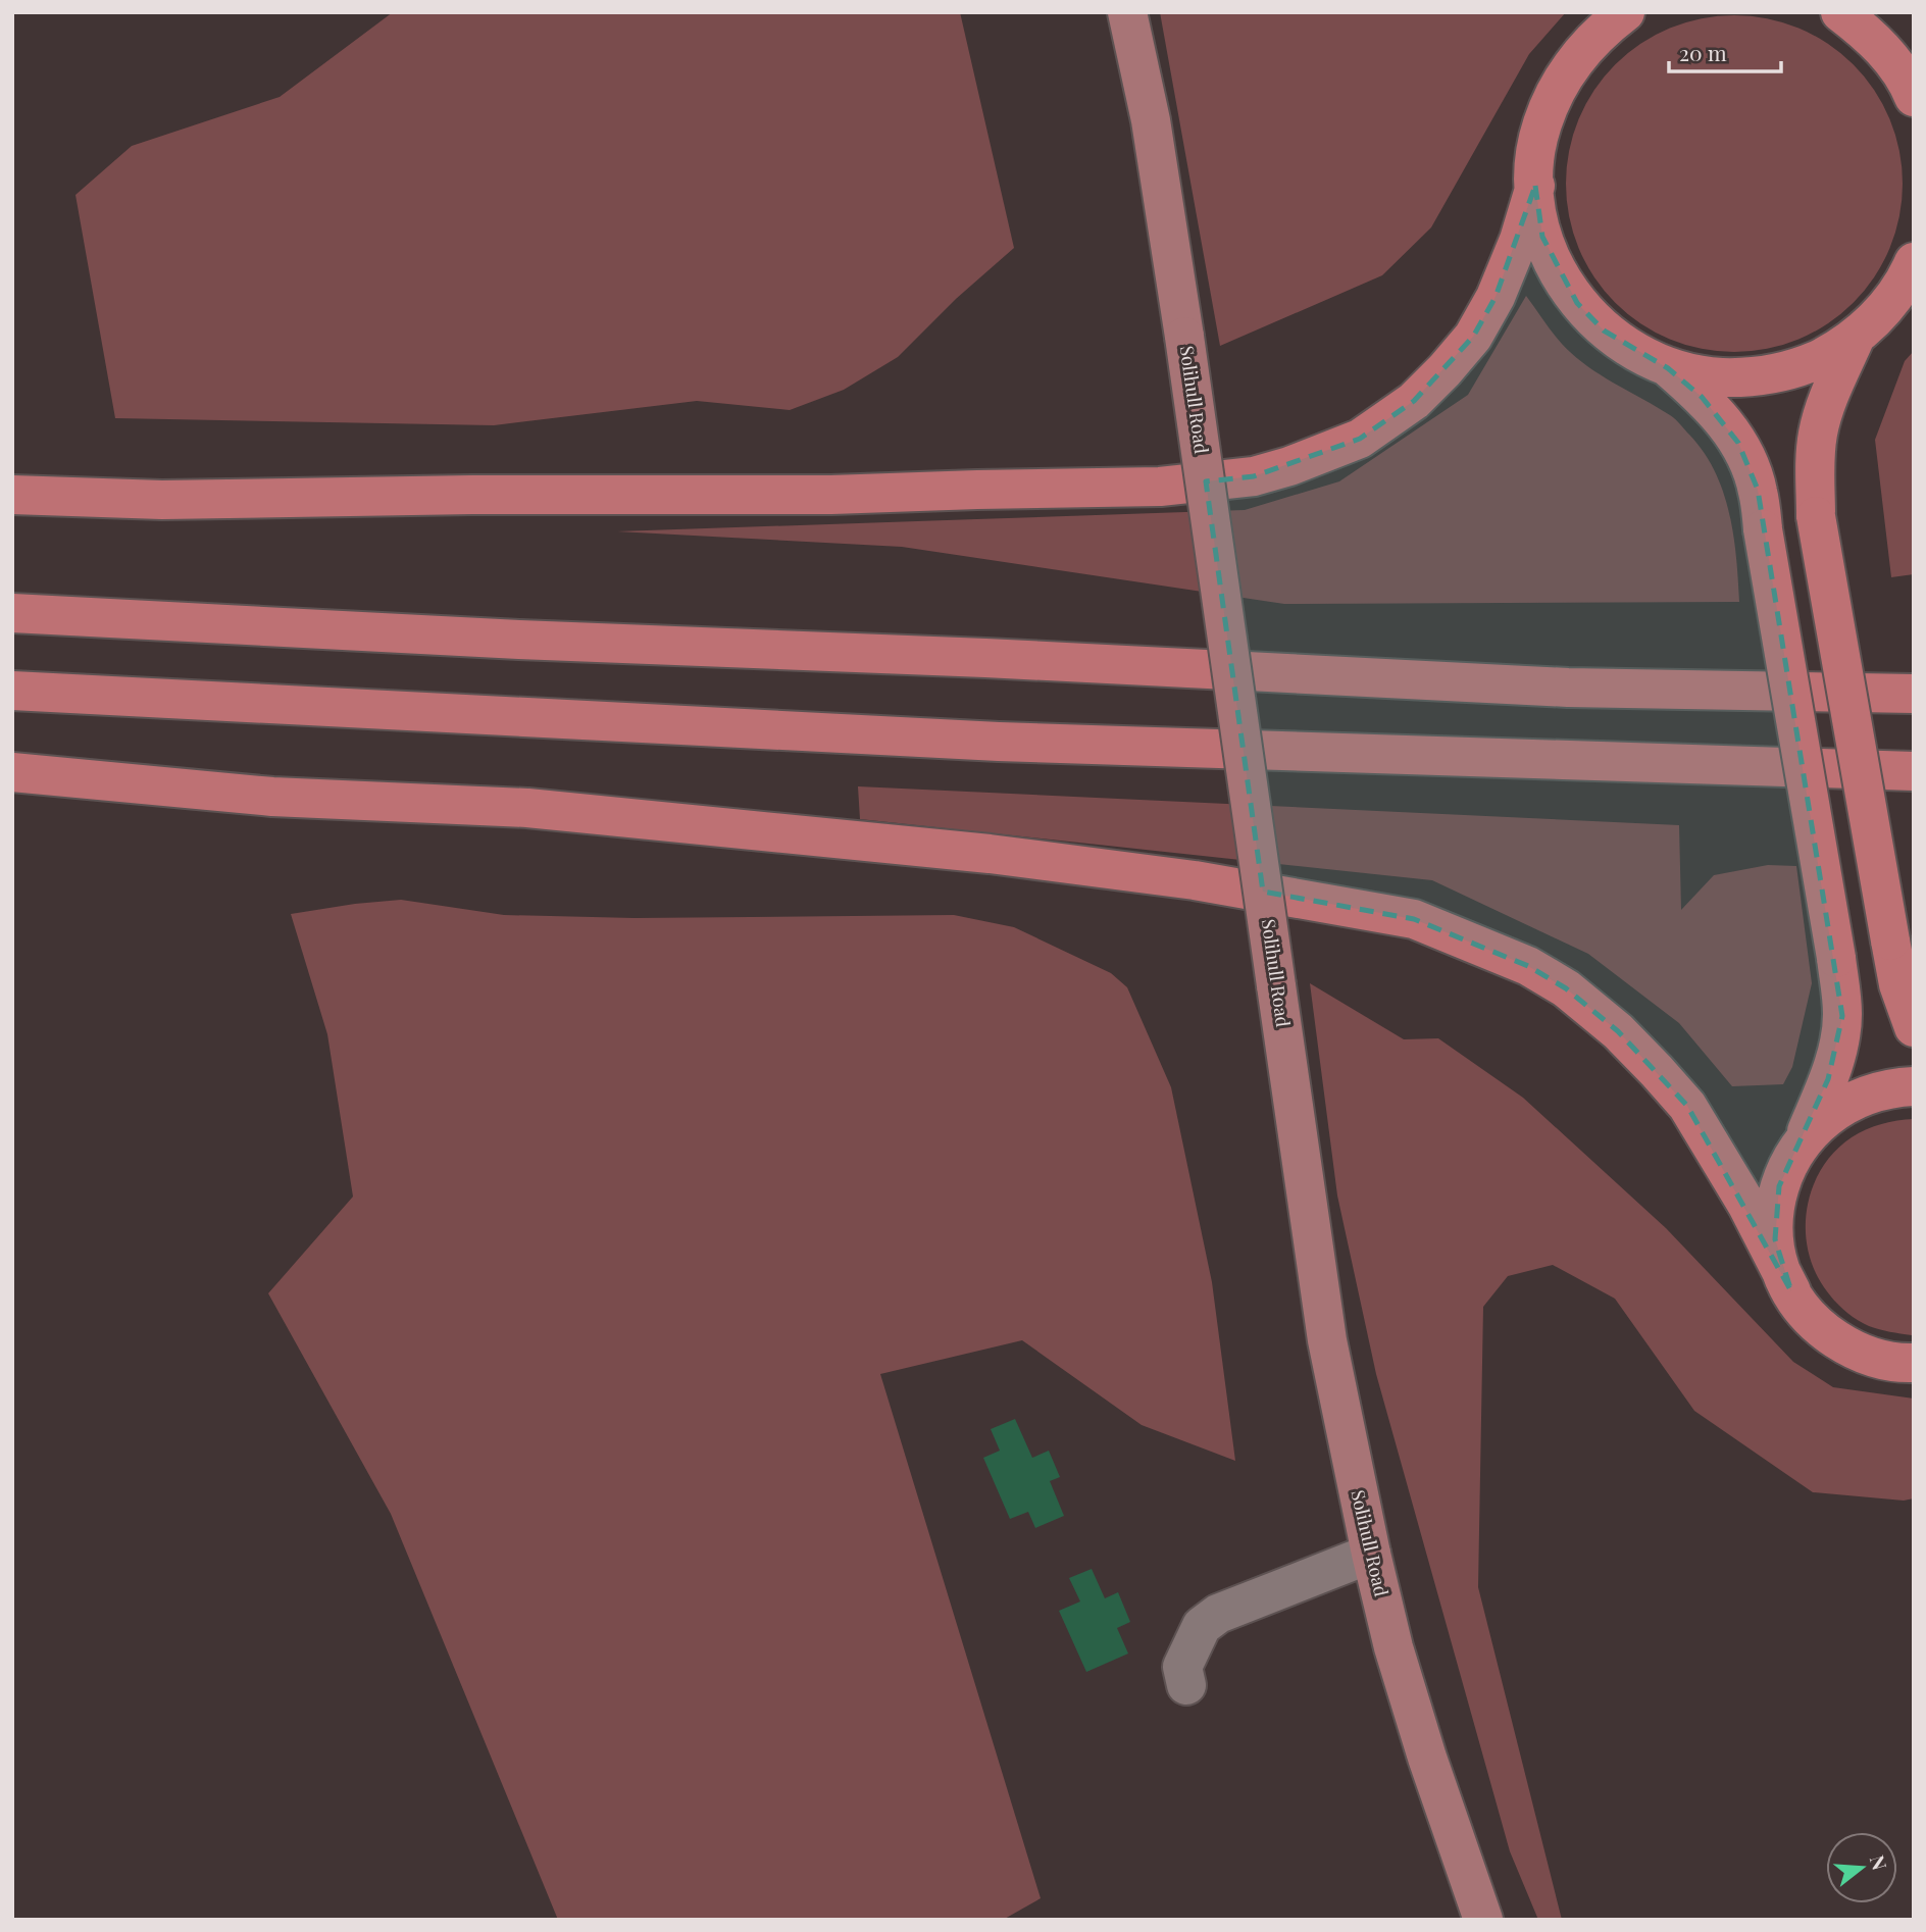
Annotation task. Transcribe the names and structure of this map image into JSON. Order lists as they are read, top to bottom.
{
  "streets": {
    "main road": ["Solihull Road"]
  },
  "scale_bar": "20 m",
  "north": "right"
}
